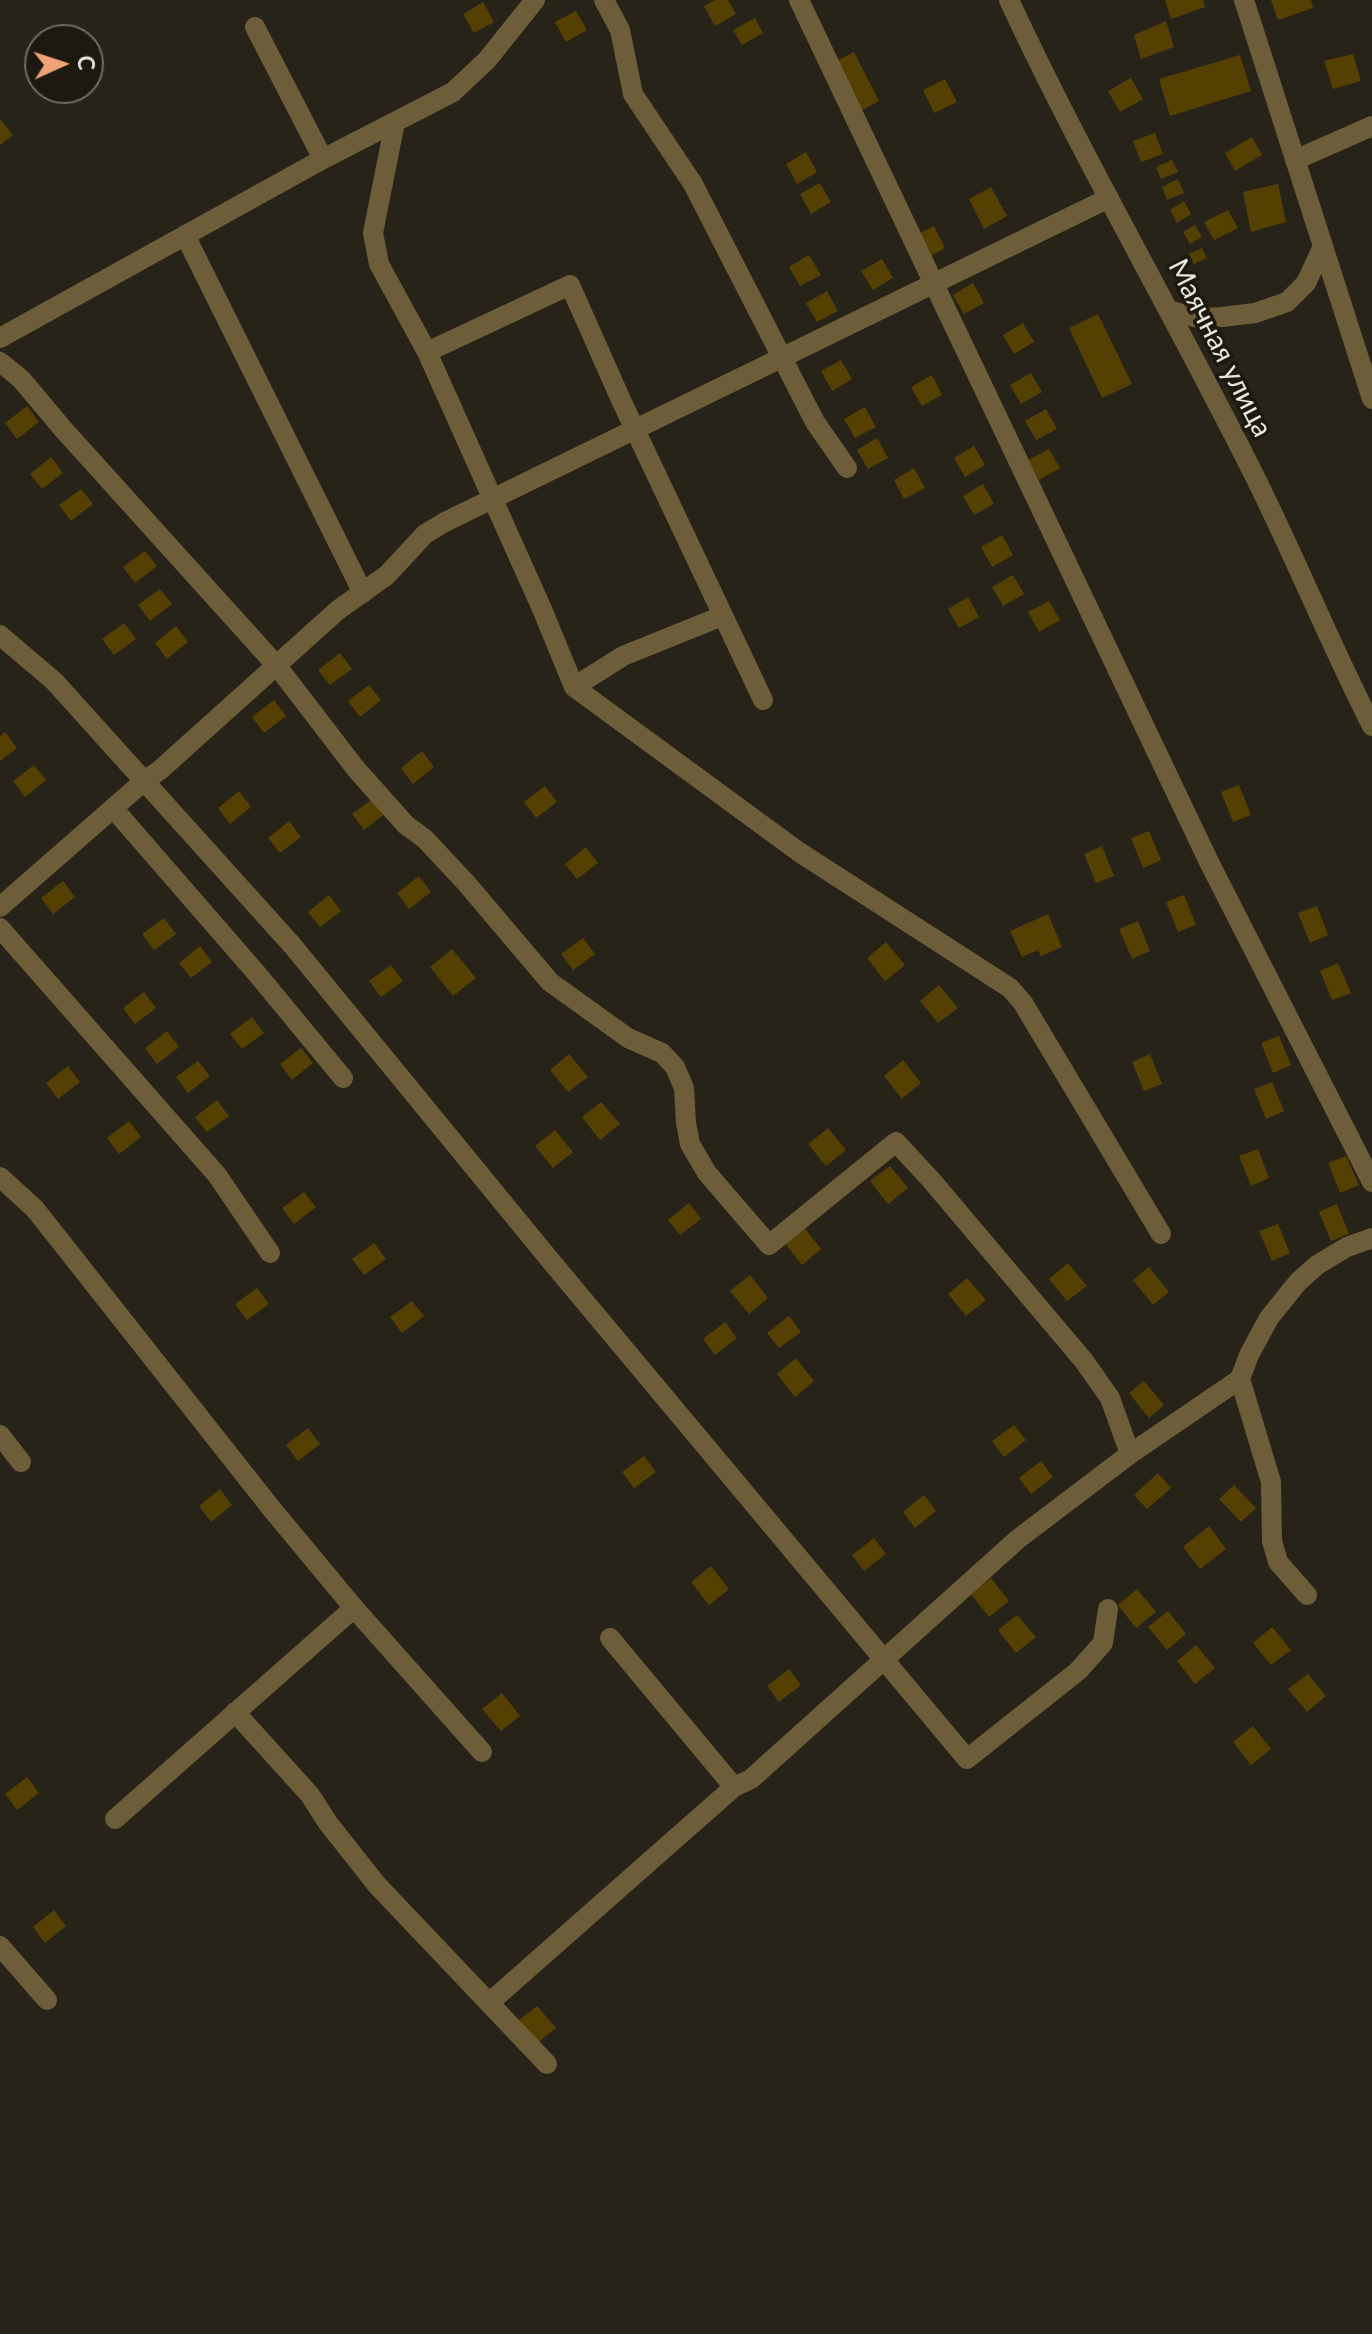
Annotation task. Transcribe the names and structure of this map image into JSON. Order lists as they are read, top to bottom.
{
  "streets": {
    "street": ["Маячная улица"]
  },
  "north": "right"
}
